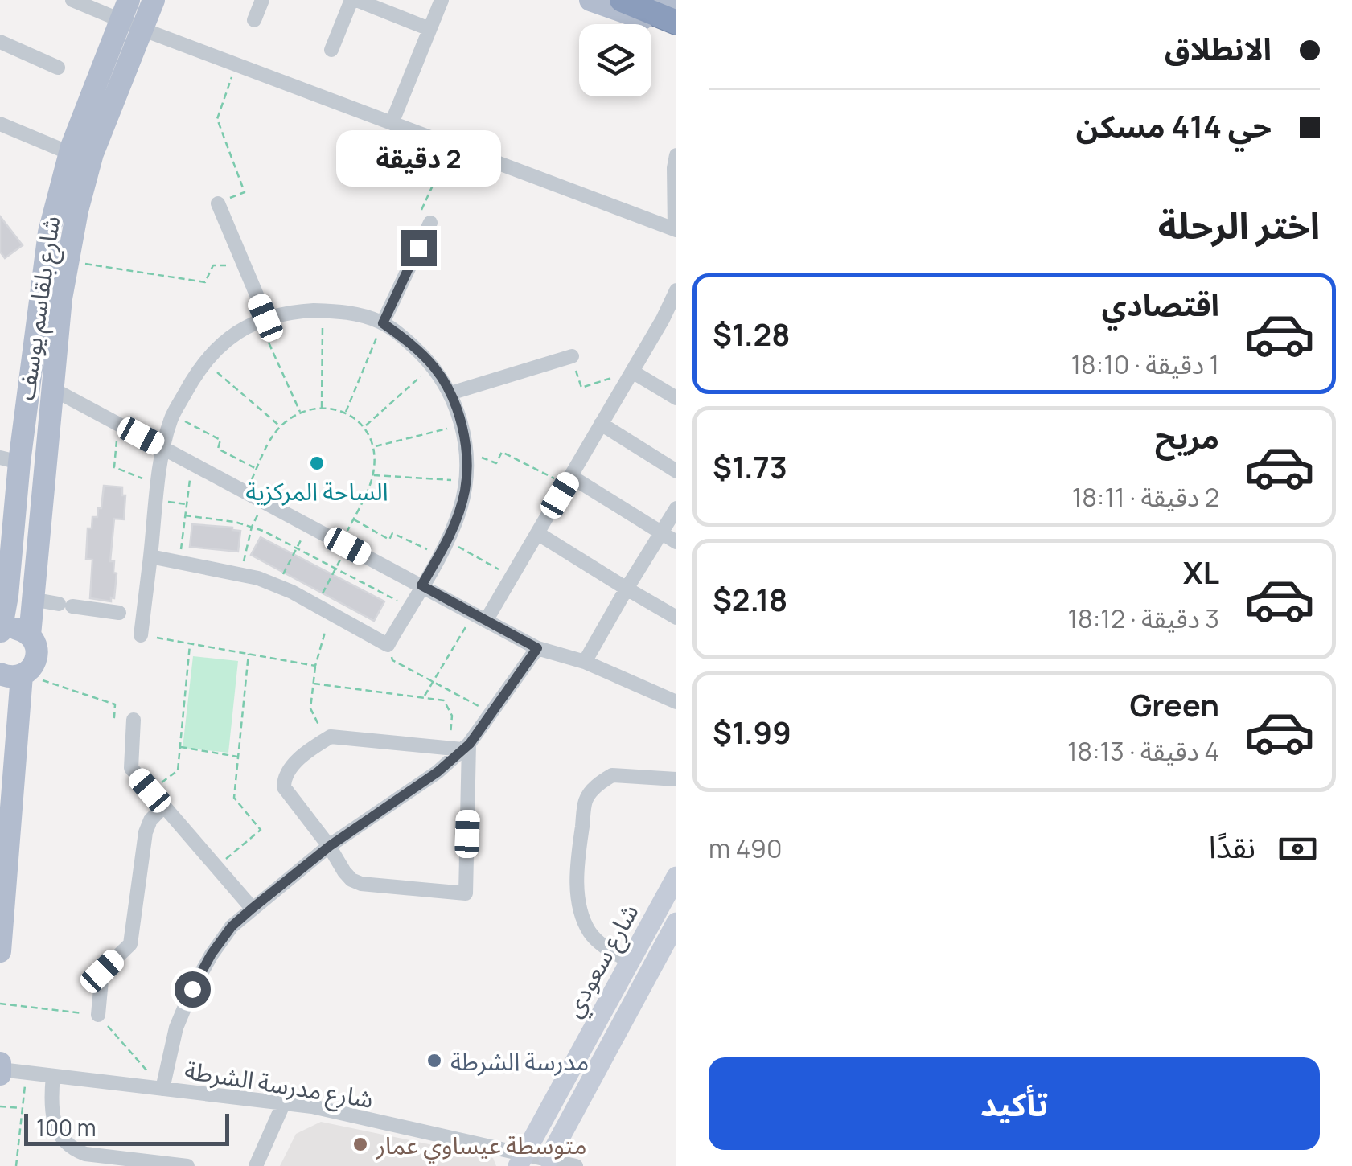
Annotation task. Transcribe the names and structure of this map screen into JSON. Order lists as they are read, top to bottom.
{
  "streets": {
    "main road": ["شارع بلقاسم يوسف", "شارع سعودي"],
    "street": ["شارع مدرسة الشرطة"]
  },
  "crossings": [
    ["شارع سعودي", "شارع مدرسة الشرطة"]
  ],
  "places": ["الساحة المركزية", "مدرسة الشرطة", "متوسطة عيساوي عمار"],
  "scale_bar": "100 m",
  "page": {
    "banner": ["الانطلاق", "حي 414 مسكن"],
    "bubble": "2 دقيقة",
    "heading": "اختر الرحلة",
    "list": [
      {
        "name": "اقتصادي",
        "note": "1 دقيقة · 18:10",
        "value": "$1.28"
      },
      {
        "name": "مريح",
        "note": "2 دقيقة · 18:11",
        "value": "$1.73"
      },
      {
        "name": "XL",
        "note": "3 دقيقة · 18:12",
        "value": "$2.18"
      },
      {
        "name": "Green",
        "note": "4 دقيقة · 18:13",
        "value": "$1.99"
      }
    ],
    "pay": ["نقدًا", "490 m"],
    "buttons": "تأكيد",
    "scale": "100 m"
  }
}
